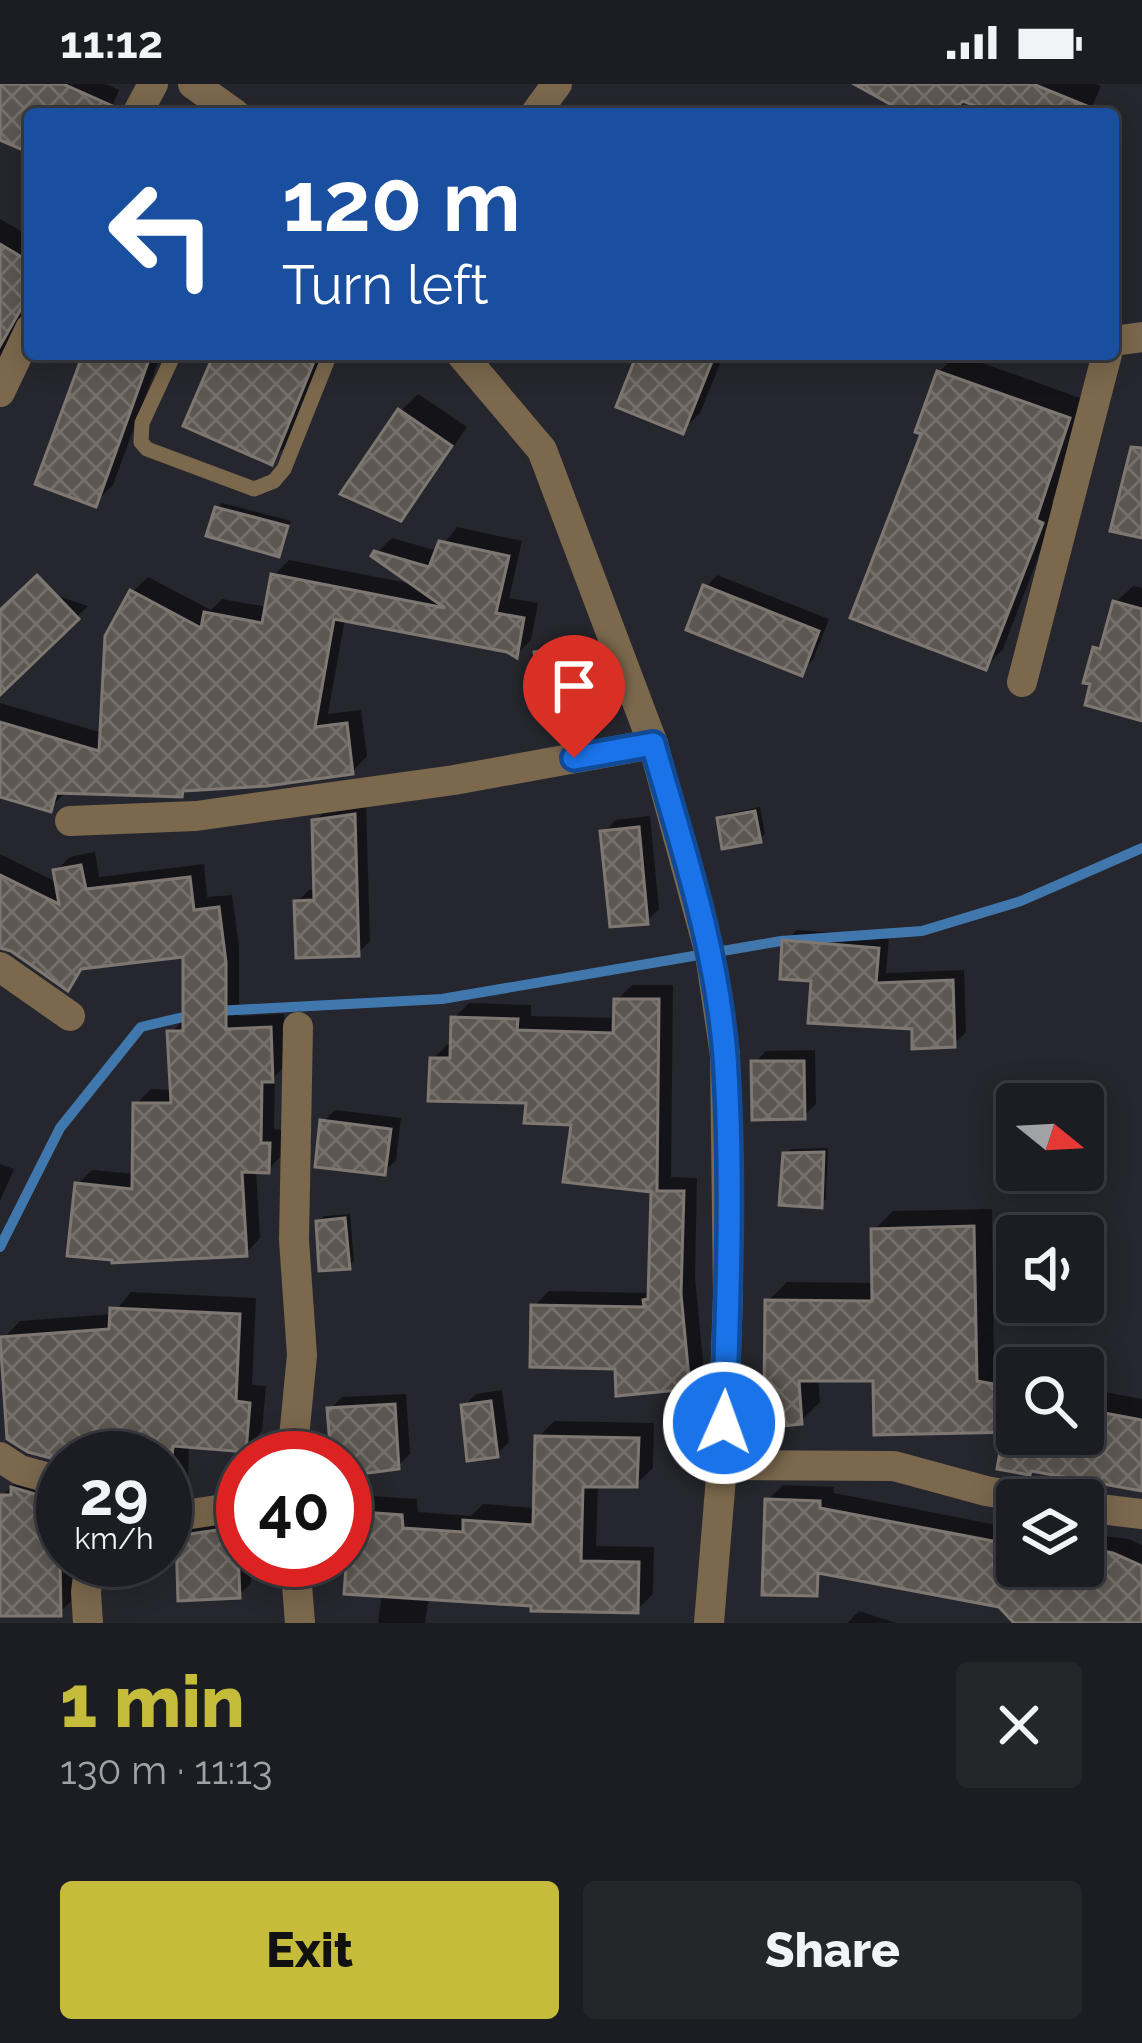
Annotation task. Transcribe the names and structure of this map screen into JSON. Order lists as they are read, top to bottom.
{
  "north": "right",
  "page": {
    "status": "11:12",
    "turn": ["120 m", "Turn left"],
    "speed": "29 km/h",
    "limit": "40",
    "heading": ["1 min", "130 m · 11:13"],
    "buttons": ["Exit", "Share"]
  }
}
